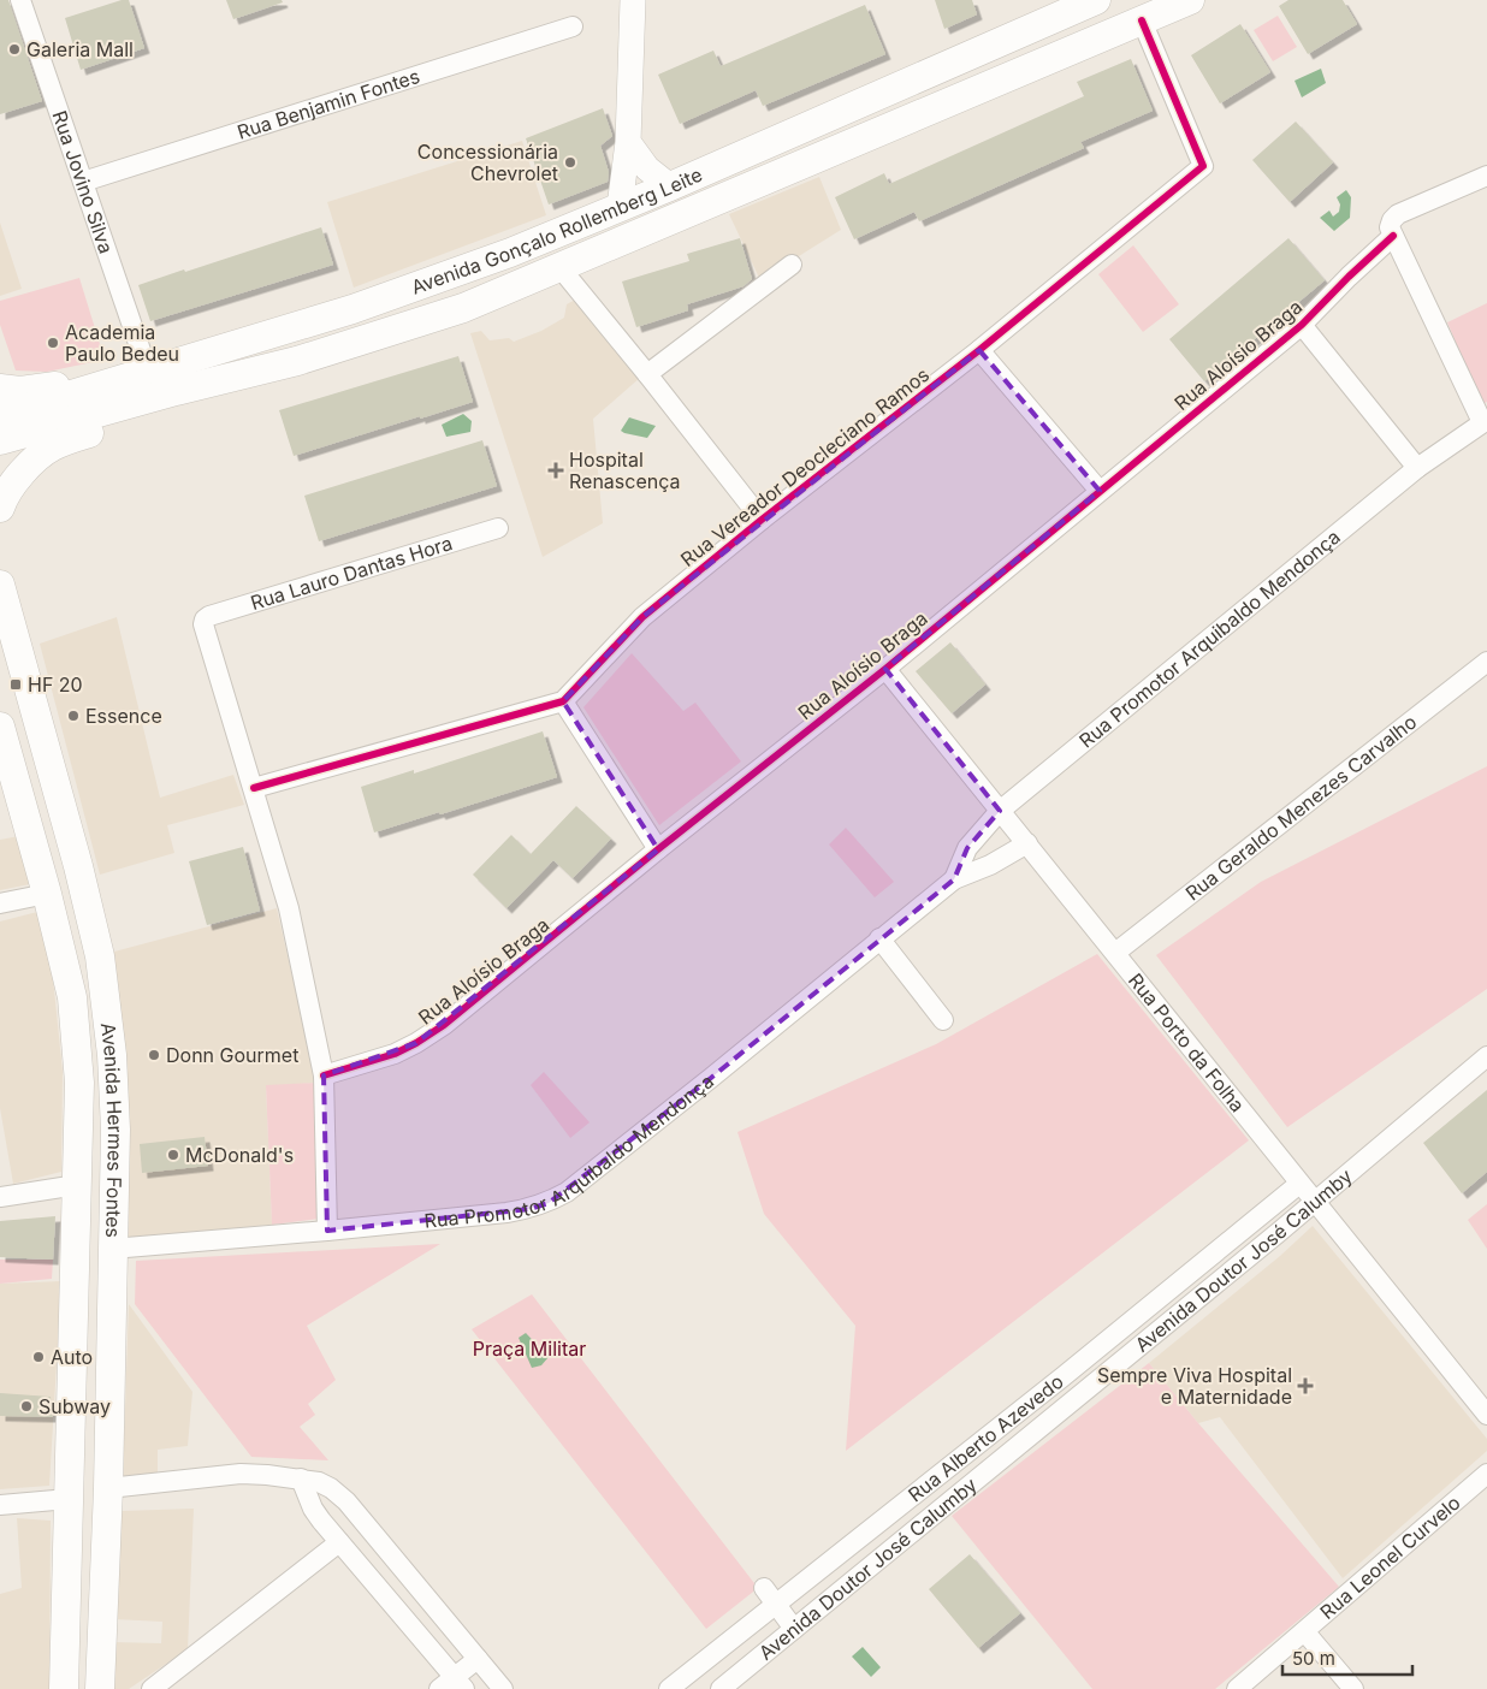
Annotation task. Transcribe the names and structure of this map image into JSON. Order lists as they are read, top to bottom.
{
  "streets": {
    "main road": ["Avenida Gonçalo Rollemberg Leite", "Avenida Hermes Fontes"],
    "street": [
      "Rua Benjamin Fontes",
      "Rua Jovino Silva",
      "Rua Aloísio Braga",
      "Rua Vereador Deocleciano Ramos",
      "Rua Lauro Dantas Hora",
      "Rua Promotor Arquibaldo Mendonça",
      "Rua Geraldo Menezes Carvalho",
      "Rua Porto da Folha",
      "Avenida Doutor José Calumby",
      "Rua Alberto Azevedo",
      "Rua Leonel Curvelo"
    ]
  },
  "crossings": [
    ["Rua Benjamin Fontes", "Rua Jovino Silva"],
    ["Rua Jovino Silva", "Avenida Gonçalo Rollemberg Leite"],
    ["Avenida Gonçalo Rollemberg Leite", "Rua Vereador Deocleciano Ramos"],
    ["Rua Aloísio Braga", "Rua Porto da Folha"],
    ["Rua Promotor Arquibaldo Mendonça", "Rua Porto da Folha"],
    ["Rua Promotor Arquibaldo Mendonça", "Avenida Hermes Fontes"],
    ["Rua Geraldo Menezes Carvalho", "Rua Porto da Folha"],
    ["Rua Porto da Folha", "Avenida Doutor José Calumby"],
    ["Rua Porto da Folha", "Rua Alberto Azevedo"]
  ],
  "parks": ["Praça Militar"],
  "places": {
    "other": [
      "Galeria Mall",
      "Concessionária Chevrolet",
      "Academia Paulo Bedeu",
      "Essence",
      "Donn Gourmet",
      "McDonald's",
      "Auto",
      "Subway"
    ],
    "health": ["Hospital Renascença", "Sempre Viva Hospital e Maternidade"],
    "transit": ["HF 20"]
  },
  "scale_bar": "50 m"
}
